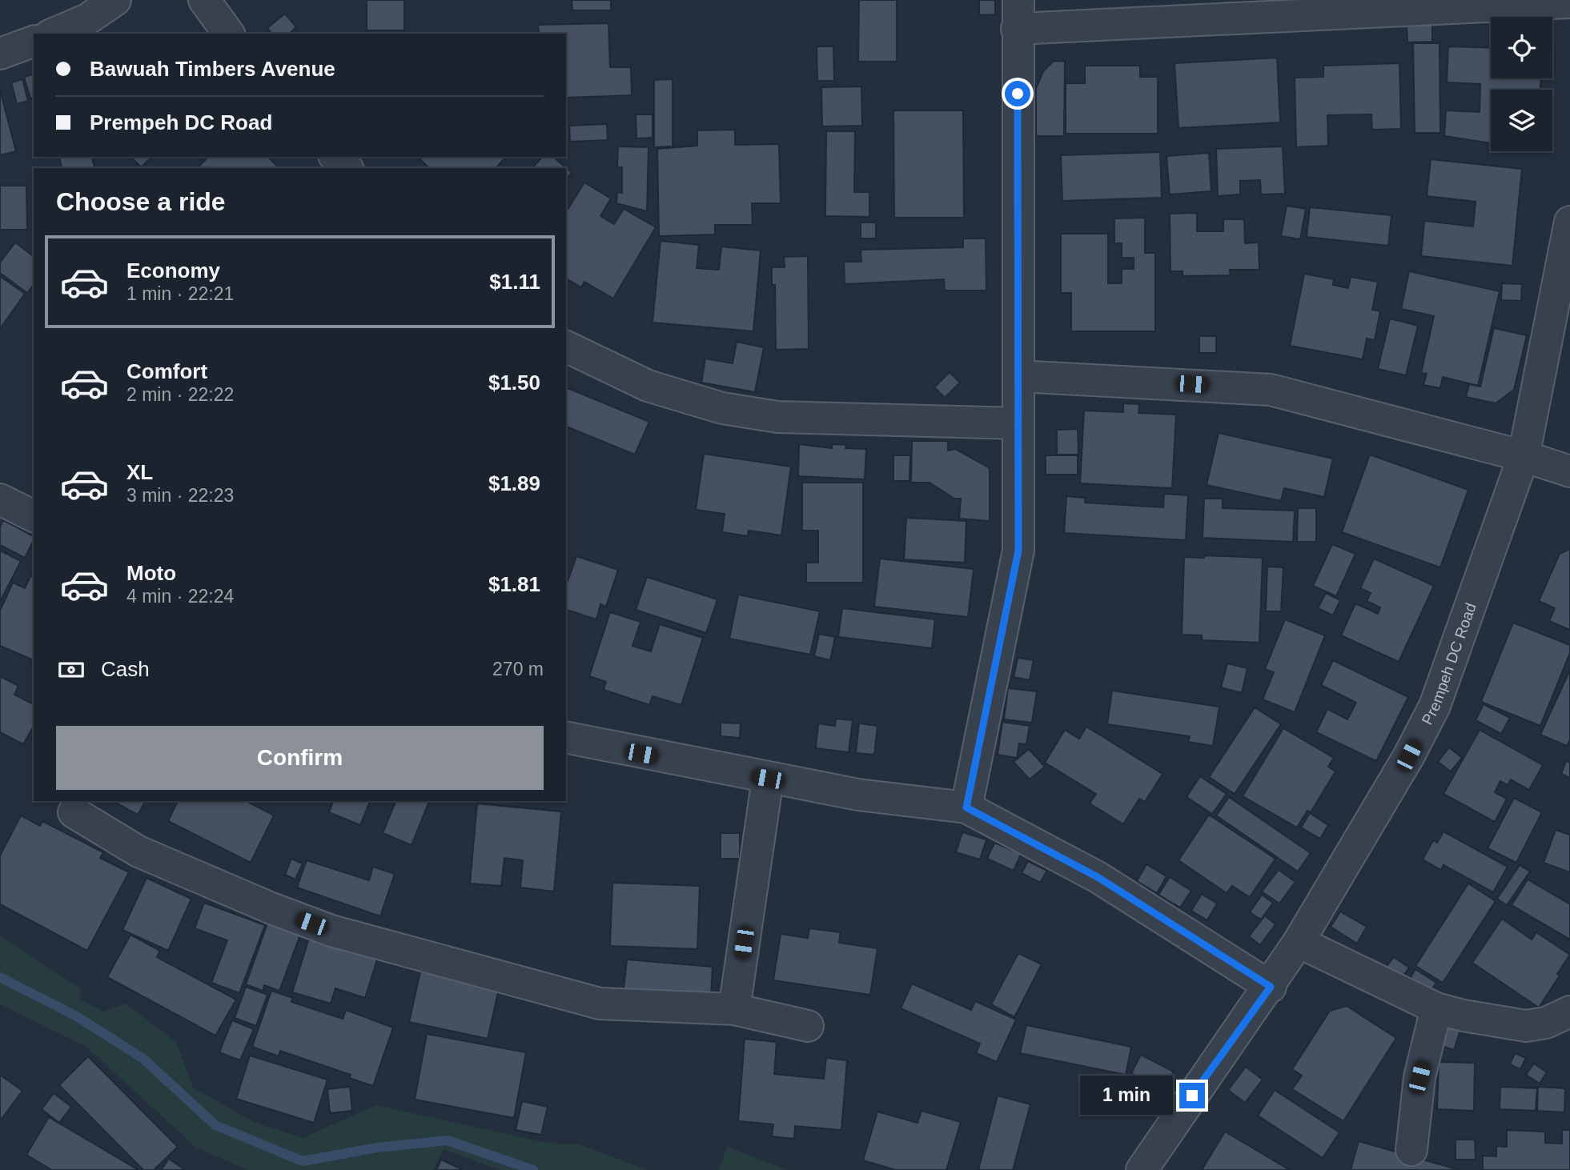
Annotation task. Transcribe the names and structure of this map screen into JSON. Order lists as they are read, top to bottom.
{
  "streets": {
    "street": ["Prempeh DC Road"]
  },
  "page": {
    "banner": ["Bawuah Timbers Avenue", "Prempeh DC Road"],
    "heading": "Choose a ride",
    "list": [
      {
        "name": "Economy",
        "note": "1 min · 22:21",
        "value": "$1.11"
      },
      {
        "name": "Comfort",
        "note": "2 min · 22:22",
        "value": "$1.50"
      },
      {
        "name": "XL",
        "note": "3 min · 22:23",
        "value": "$1.89"
      },
      {
        "name": "Moto",
        "note": "4 min · 22:24",
        "value": "$1.81"
      }
    ],
    "pay": ["Cash", "270 m"],
    "buttons": "Confirm",
    "bubble": "1 min"
  }
}
